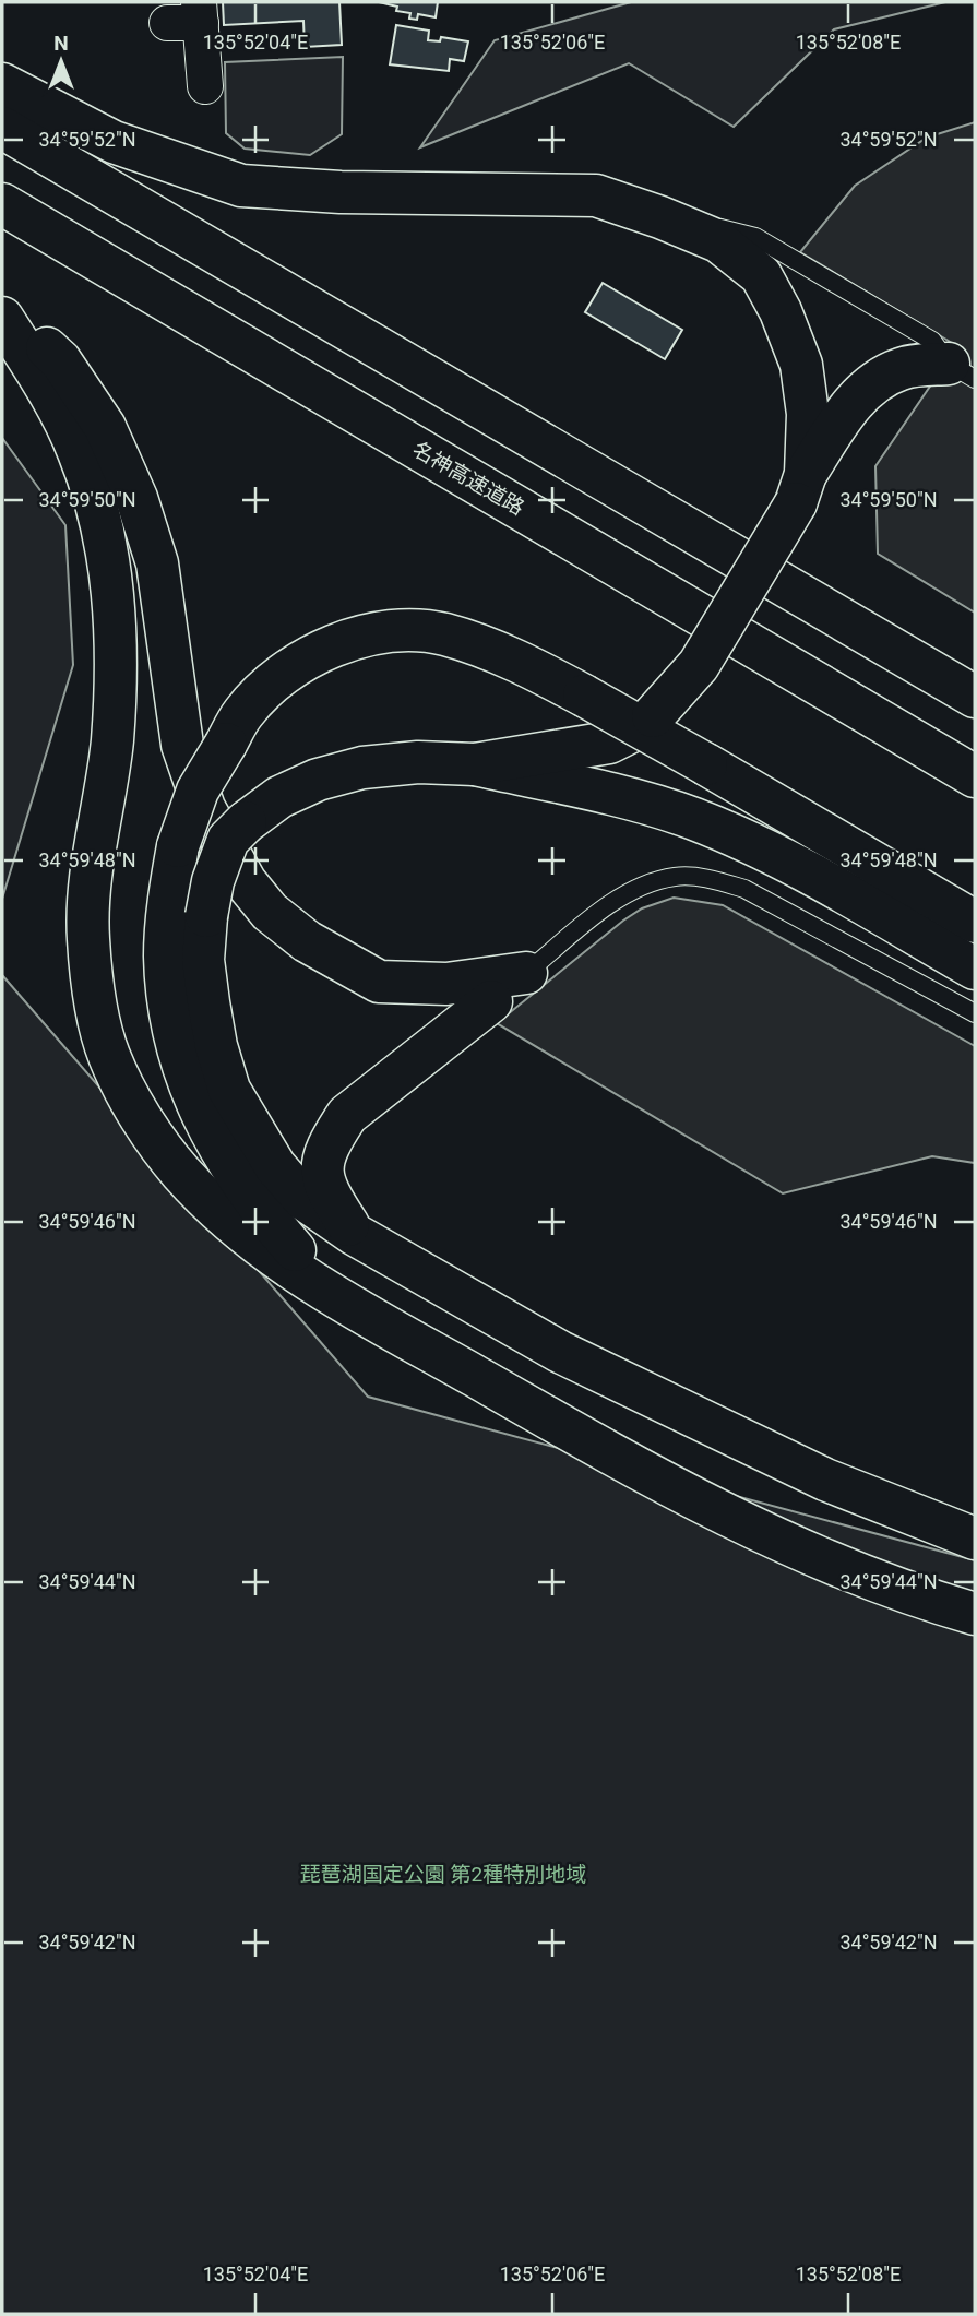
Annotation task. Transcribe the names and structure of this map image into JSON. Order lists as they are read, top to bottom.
{
  "streets": {
    "highway": ["名神高速道路"]
  },
  "parks": ["琵琶湖国定公園 第2種特別地域"],
  "north": "top",
  "coordinates": [
    "135°52'04\"E",
    "135°52'06\"E",
    "135°52'08\"E",
    "34°59'52\"N",
    "34°59'50\"N",
    "34°59'48\"N",
    "34°59'46\"N",
    "34°59'44\"N",
    "34°59'42\"N"
  ]
}
